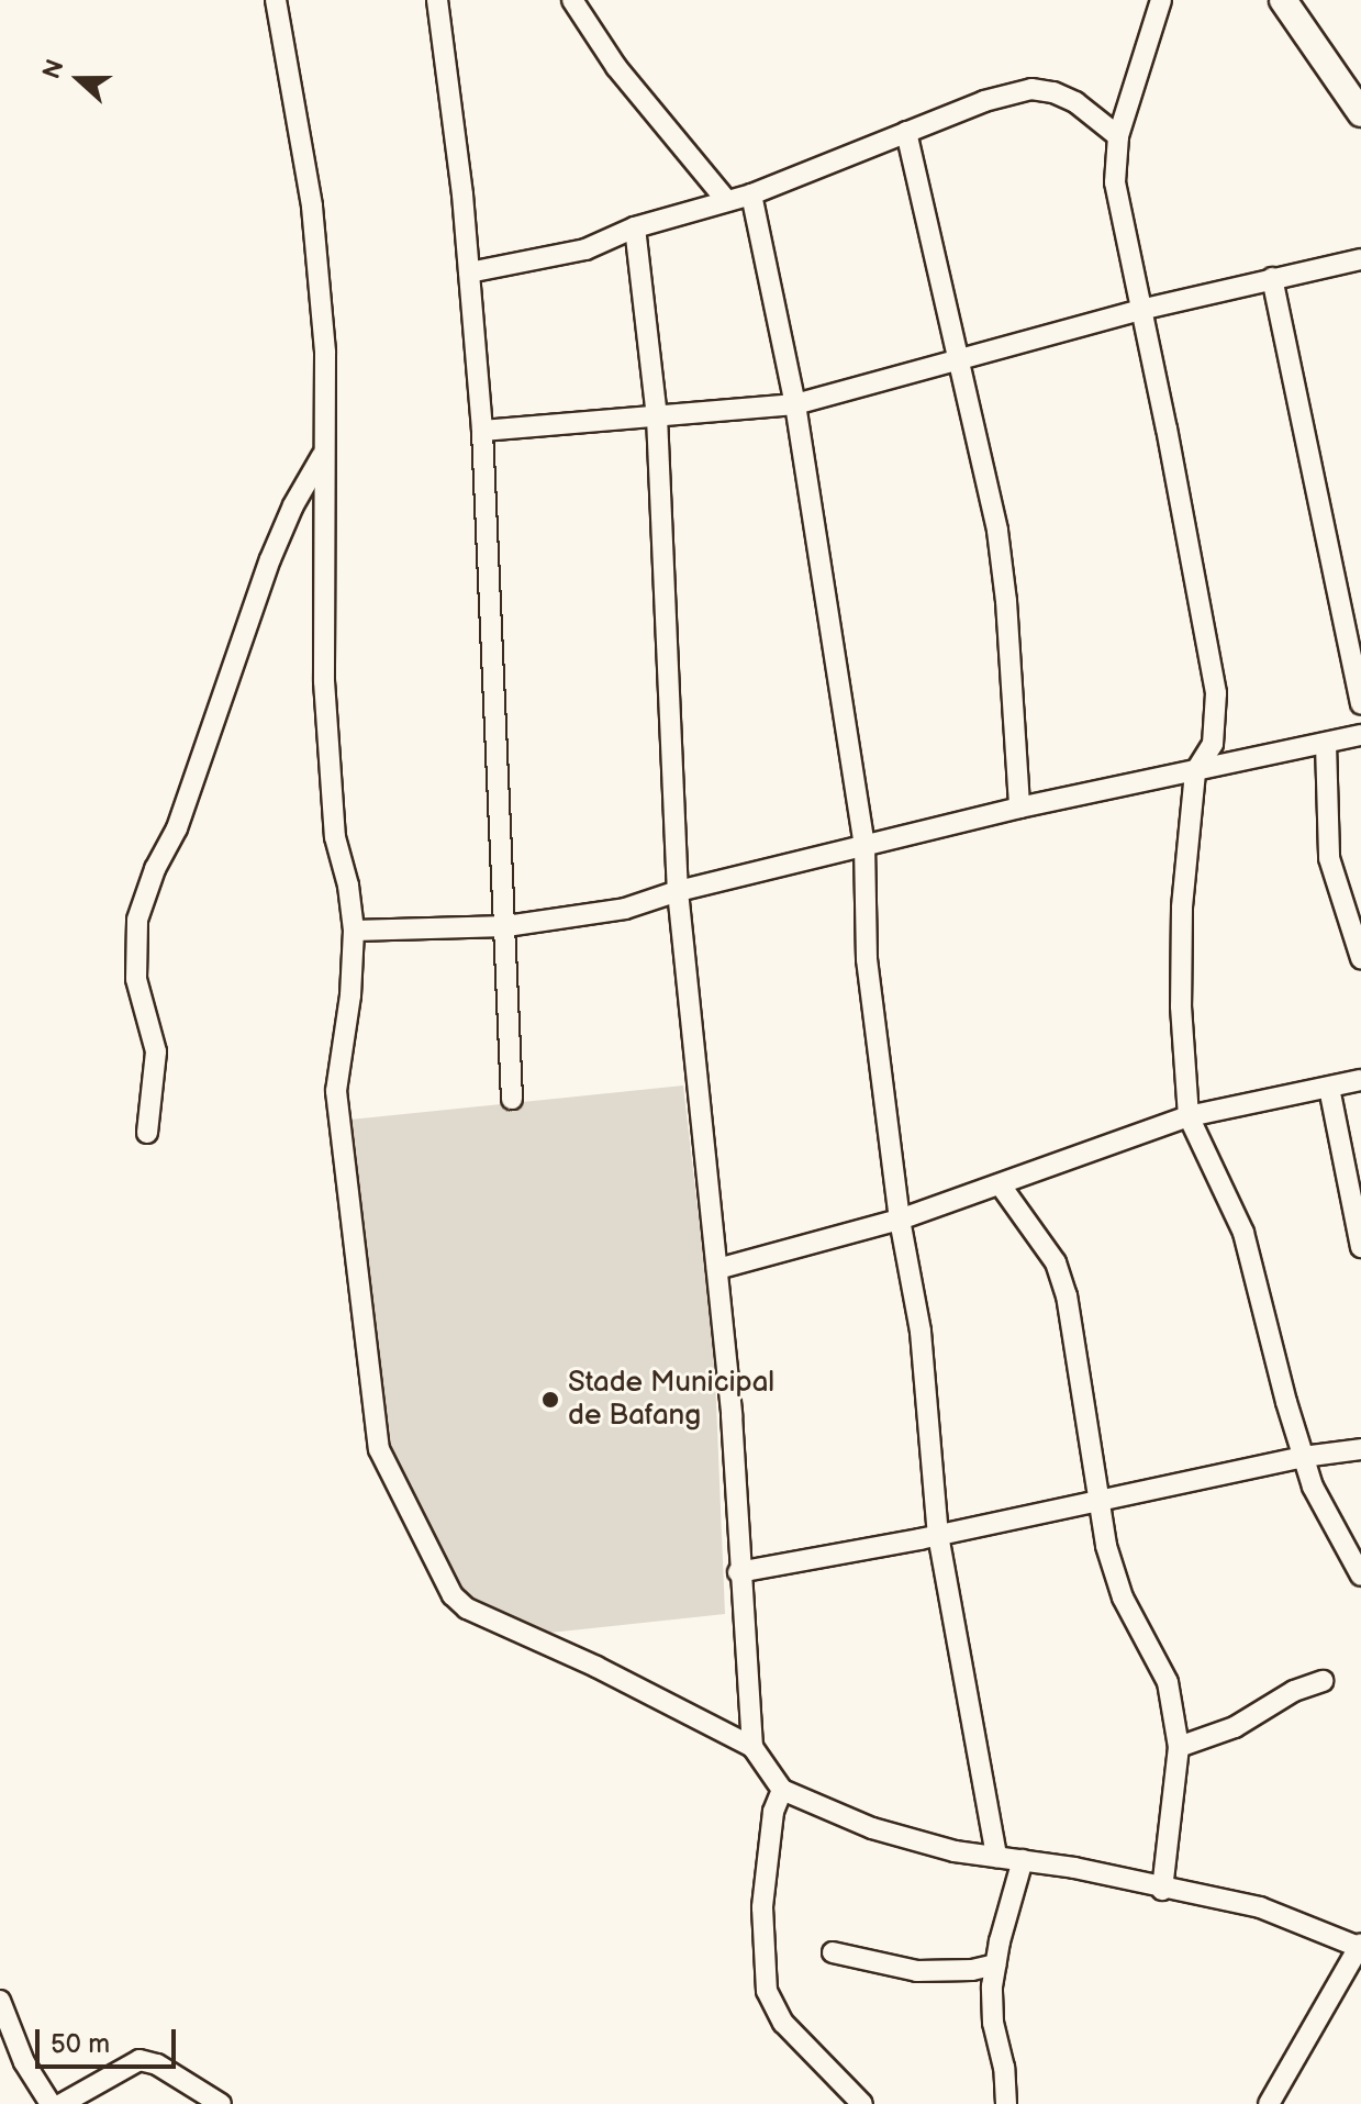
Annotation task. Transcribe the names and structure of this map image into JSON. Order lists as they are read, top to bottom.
{
  "places": ["Stade Municipal de Bafang"],
  "scale_bar": "50 m",
  "north": "left"
}
